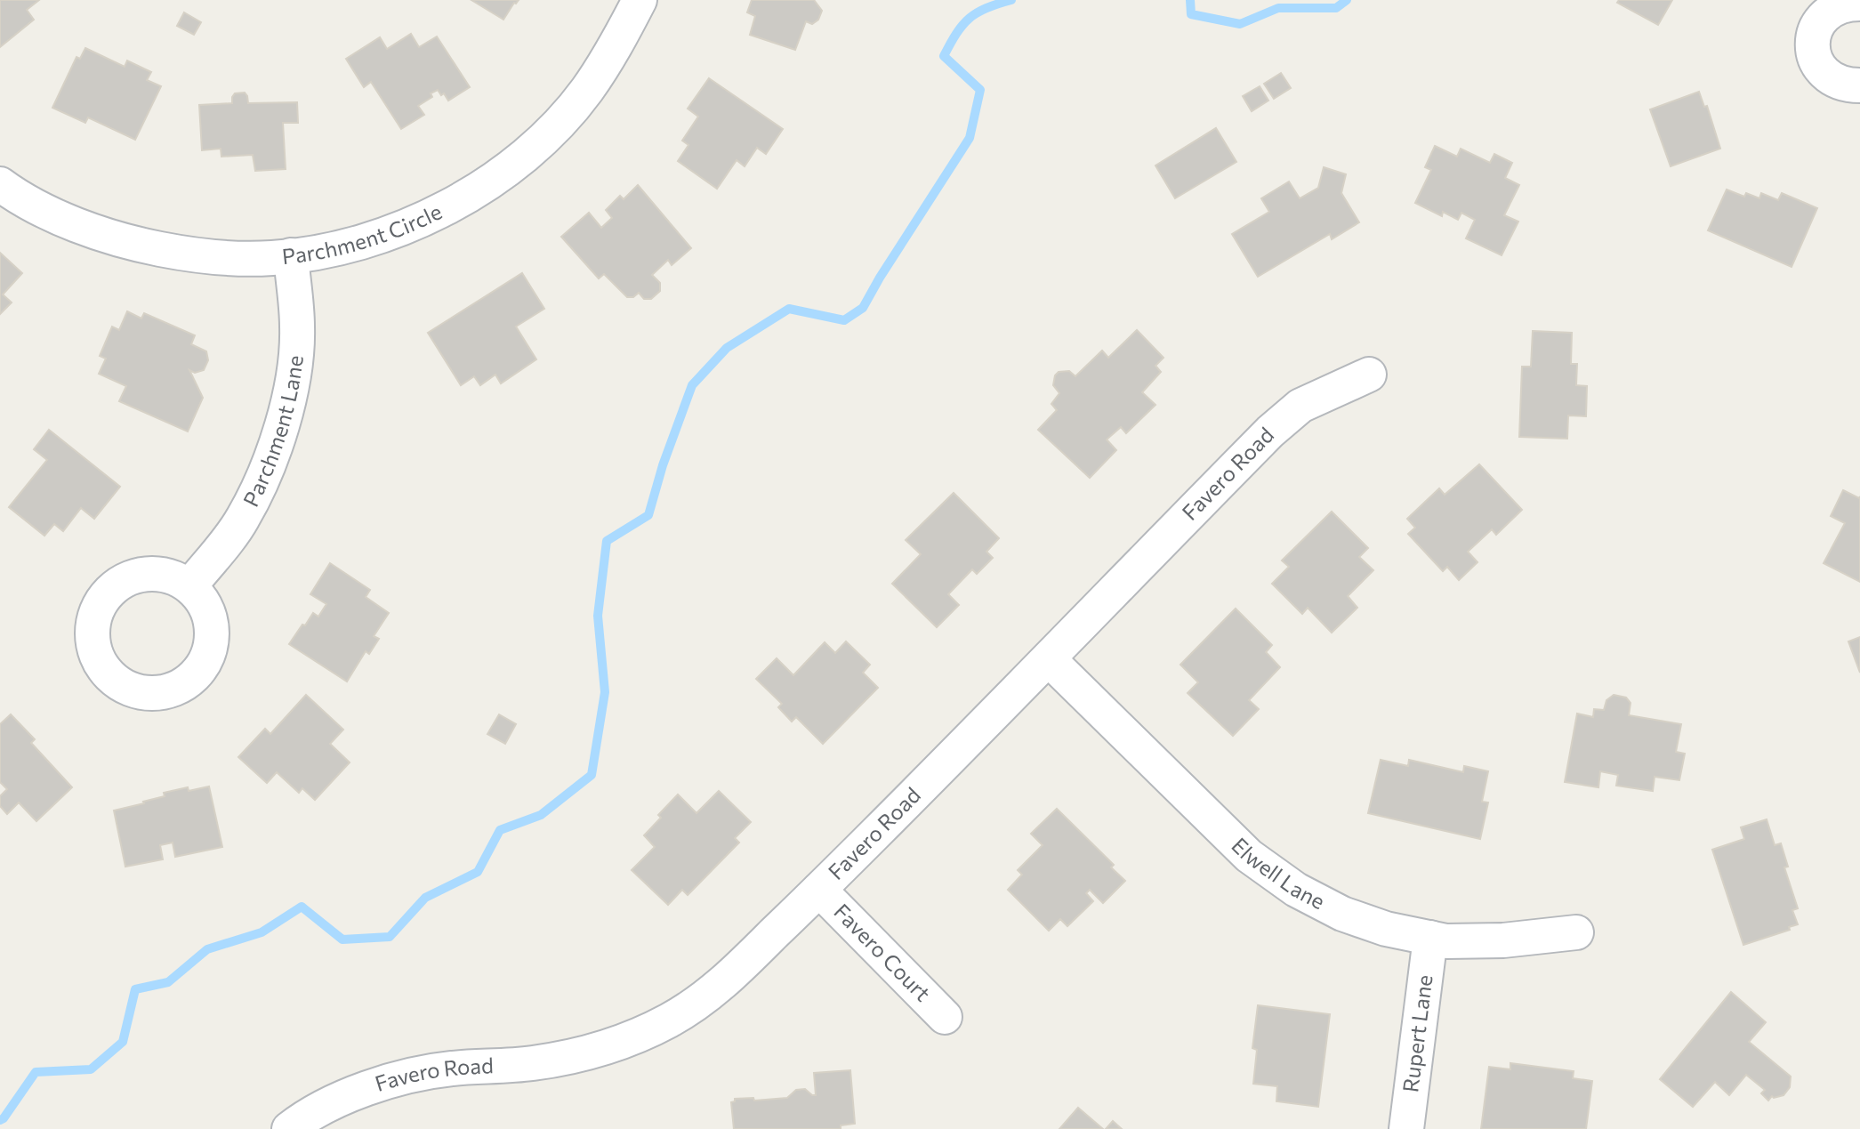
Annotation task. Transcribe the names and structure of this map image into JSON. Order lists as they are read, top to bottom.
{
  "streets": {
    "street": [
      "Parchment Circle",
      "Parchment Lane",
      "Favero Road",
      "Elwell Lane",
      "Favero Court",
      "Rupert Lane"
    ]
  },
  "crossings": [
    ["Parchment Circle", "Parchment Lane"],
    ["Favero Road", "Elwell Lane"],
    ["Favero Road", "Favero Court"],
    ["Elwell Lane", "Rupert Lane"]
  ]
}
